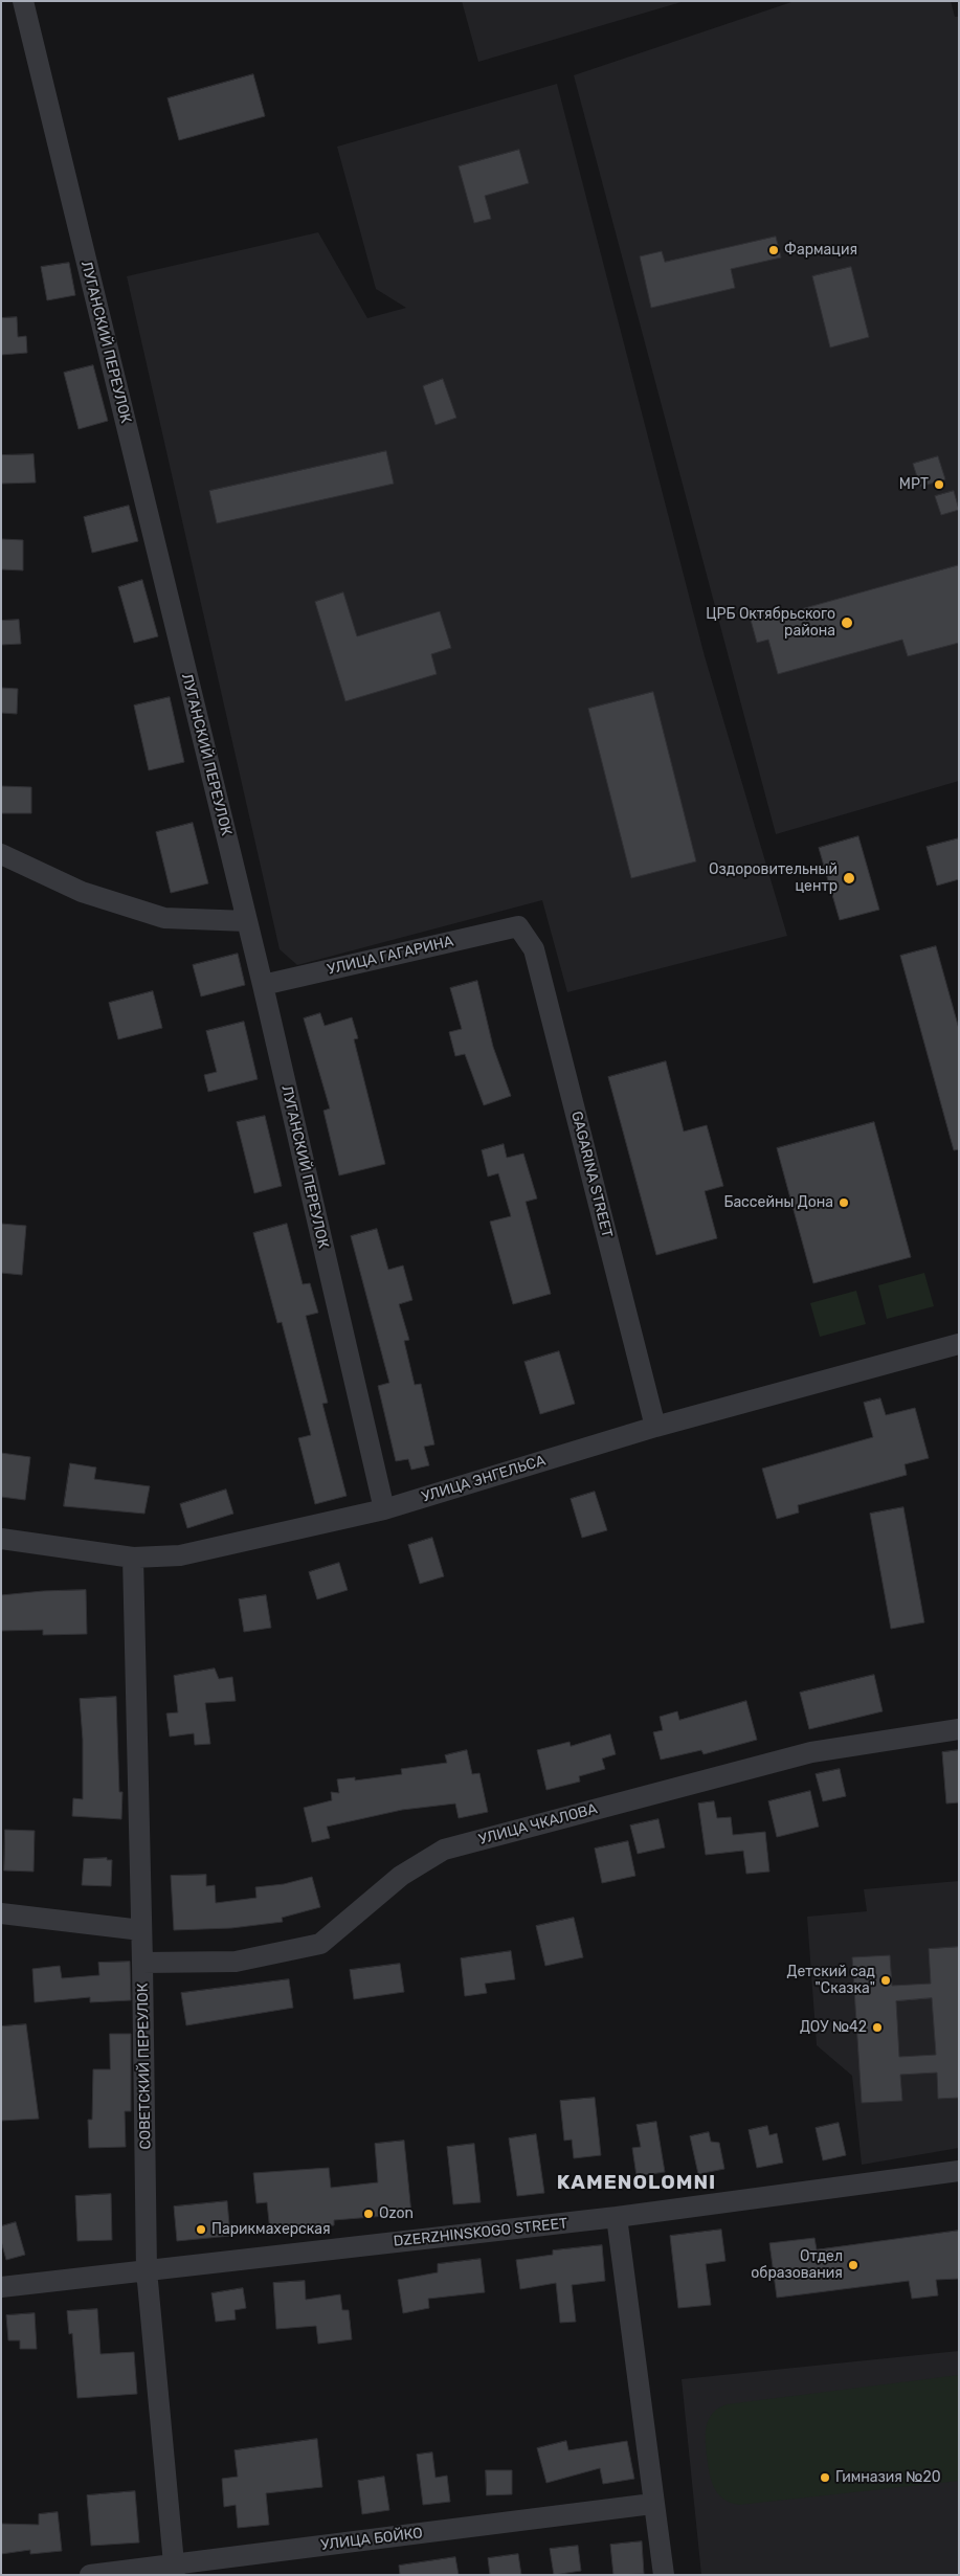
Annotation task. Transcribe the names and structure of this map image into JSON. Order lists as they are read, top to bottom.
{
  "streets": {
    "street": [
      "ЛУГАНСКИЙ ПЕРЕУЛОК",
      "УЛИЦА ГАГАРИНА",
      "УЛИЦА ЭНГЕЛЬСА",
      "УЛИЦА ЧКАЛОВА",
      "СОВЕТСКИЙ ПЕРЕУЛОК",
      "DZERZHINSKOGO STREET",
      "УЛИЦА БОЙКО"
    ]
  },
  "crossings": [
    ["ЛУГАНСКИЙ ПЕРЕУЛОК", "УЛИЦА ГАГАРИНА"],
    ["ЛУГАНСКИЙ ПЕРЕУЛОК", "УЛИЦА ЭНГЕЛЬСА"],
    ["УЛИЦА ГАГАРИНА", "УЛИЦА ЭНГЕЛЬСА"],
    ["УЛИЦА ЭНГЕЛЬСА", "СОВЕТСКИЙ ПЕРЕУЛОК"],
    ["УЛИЦА ЧКАЛОВА", "СОВЕТСКИЙ ПЕРЕУЛОК"],
    ["СОВЕТСКИЙ ПЕРЕУЛОК", "DZERZHINSKOGO STREET"],
    ["СОВЕТСКИЙ ПЕРЕУЛОК", "УЛИЦА БОЙКО"]
  ],
  "districts": ["KAMENOLOMNI"],
  "places": [
    "Фармация",
    "МРТ",
    "ЦРБ Октябрьского района",
    "Оздоровительный центр",
    "Бассейны Дона",
    "Детский сад \"Сказка\"",
    "ДОУ №42",
    "Ozon",
    "Парикмахерская",
    "Отдел образования",
    "Гимназия №20"
  ]
}
